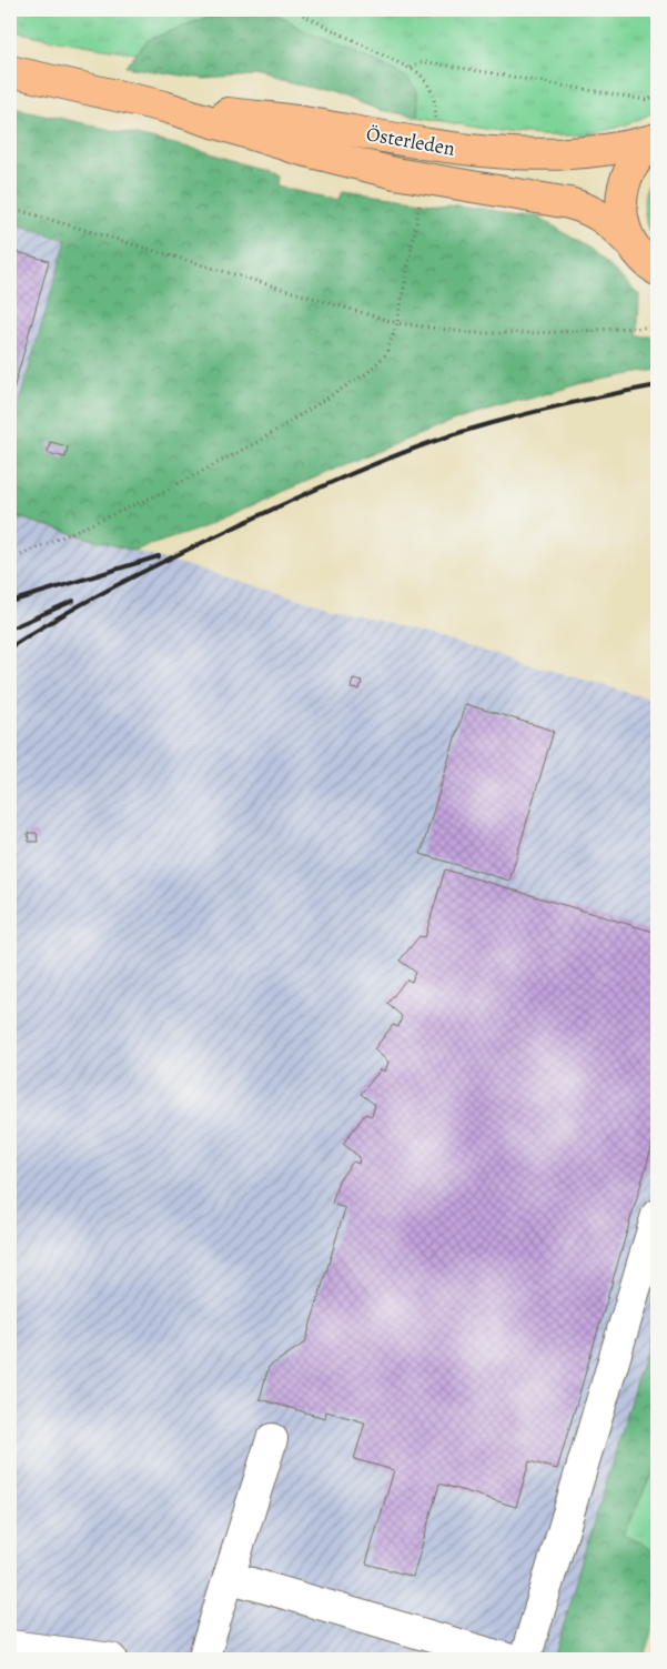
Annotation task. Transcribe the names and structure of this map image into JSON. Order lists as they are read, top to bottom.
{
  "streets": {
    "main road": ["Österleden"]
  }
}
